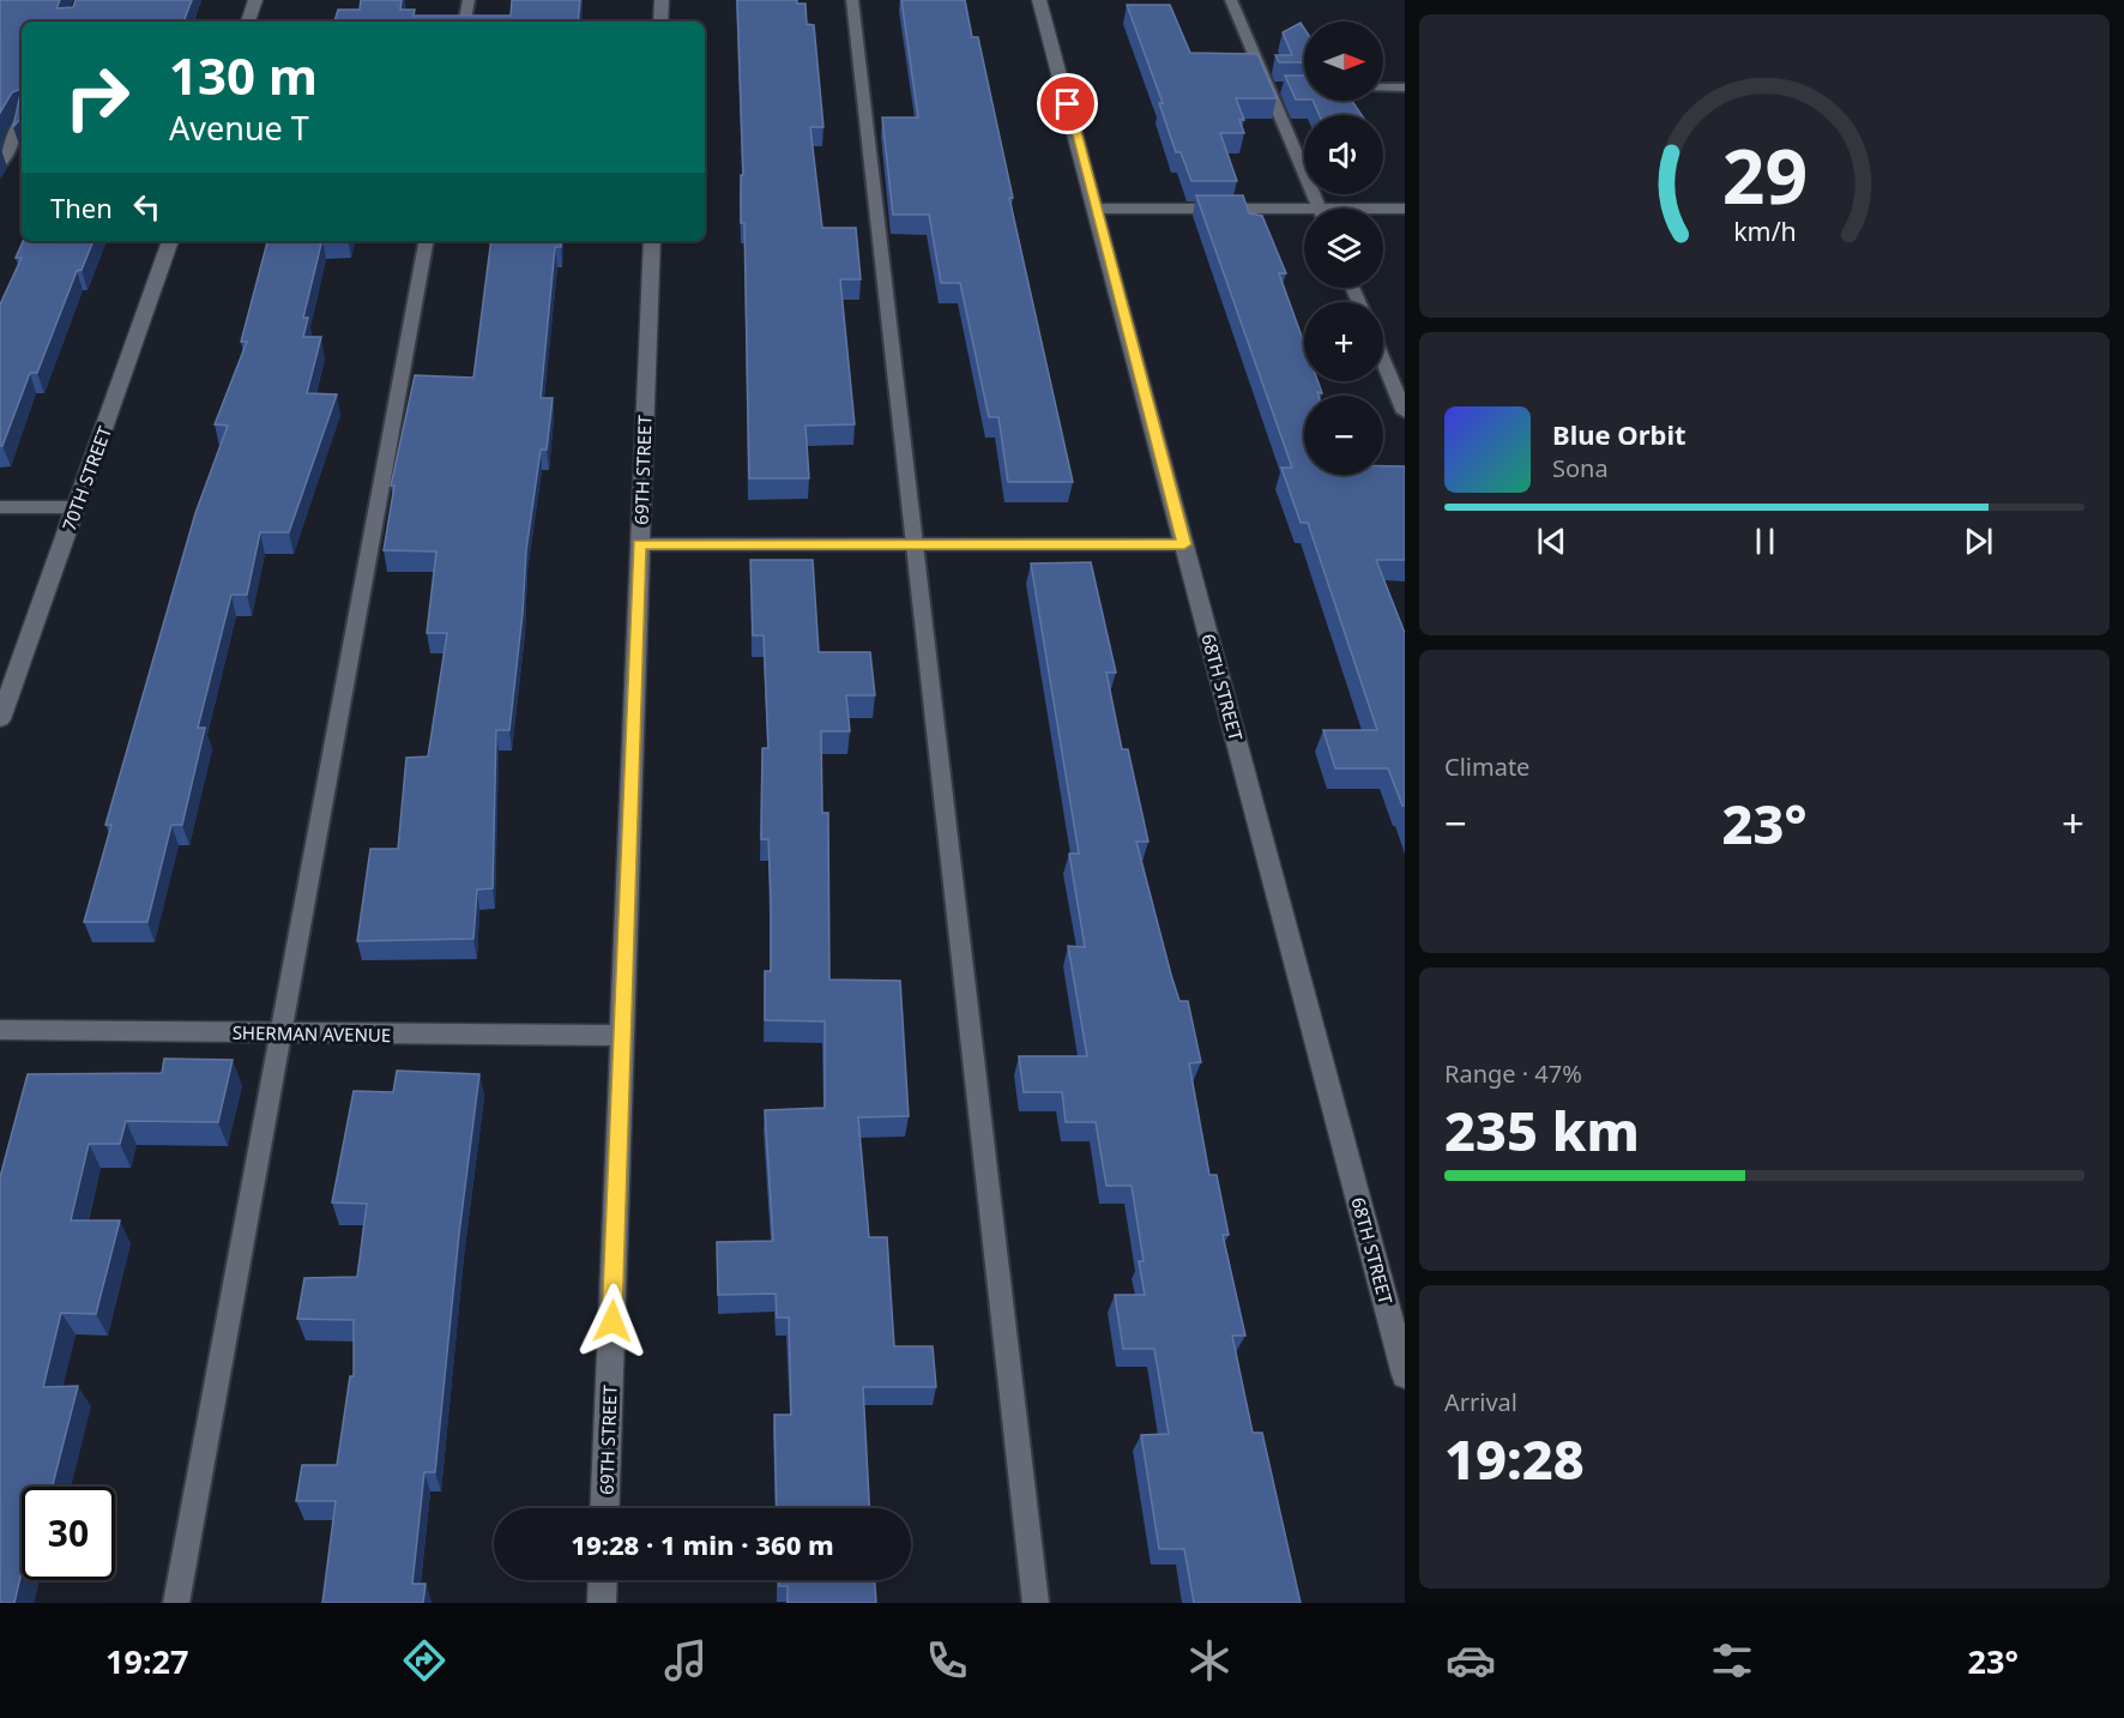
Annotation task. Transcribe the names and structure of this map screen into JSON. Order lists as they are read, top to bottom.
{
  "streets": {
    "street": [
      "69TH STREET",
      "70TH STREET",
      "68TH STREET",
      "SHERMAN AVENUE"
    ]
  },
  "crossings": [
    ["69TH STREET", "SHERMAN AVENUE"]
  ],
  "north": "right",
  "page": {
    "map_buttons": ["+", "−"],
    "turn": ["130 m", "Avenue T"],
    "then": "Then",
    "song": ["Blue Orbit", "Sona"],
    "tile": [
      "Climate",
      ["Range · 47%", "235 km"],
      ["Arrival", "19:28"]
    ],
    "heat": ["−", "23°", "+"],
    "limit": "30",
    "trip": "19:28 · 1 min · 360 m",
    "tabs": ["19:27", "23°"],
    "gauge": ["29", "km/h"]
  }
}
